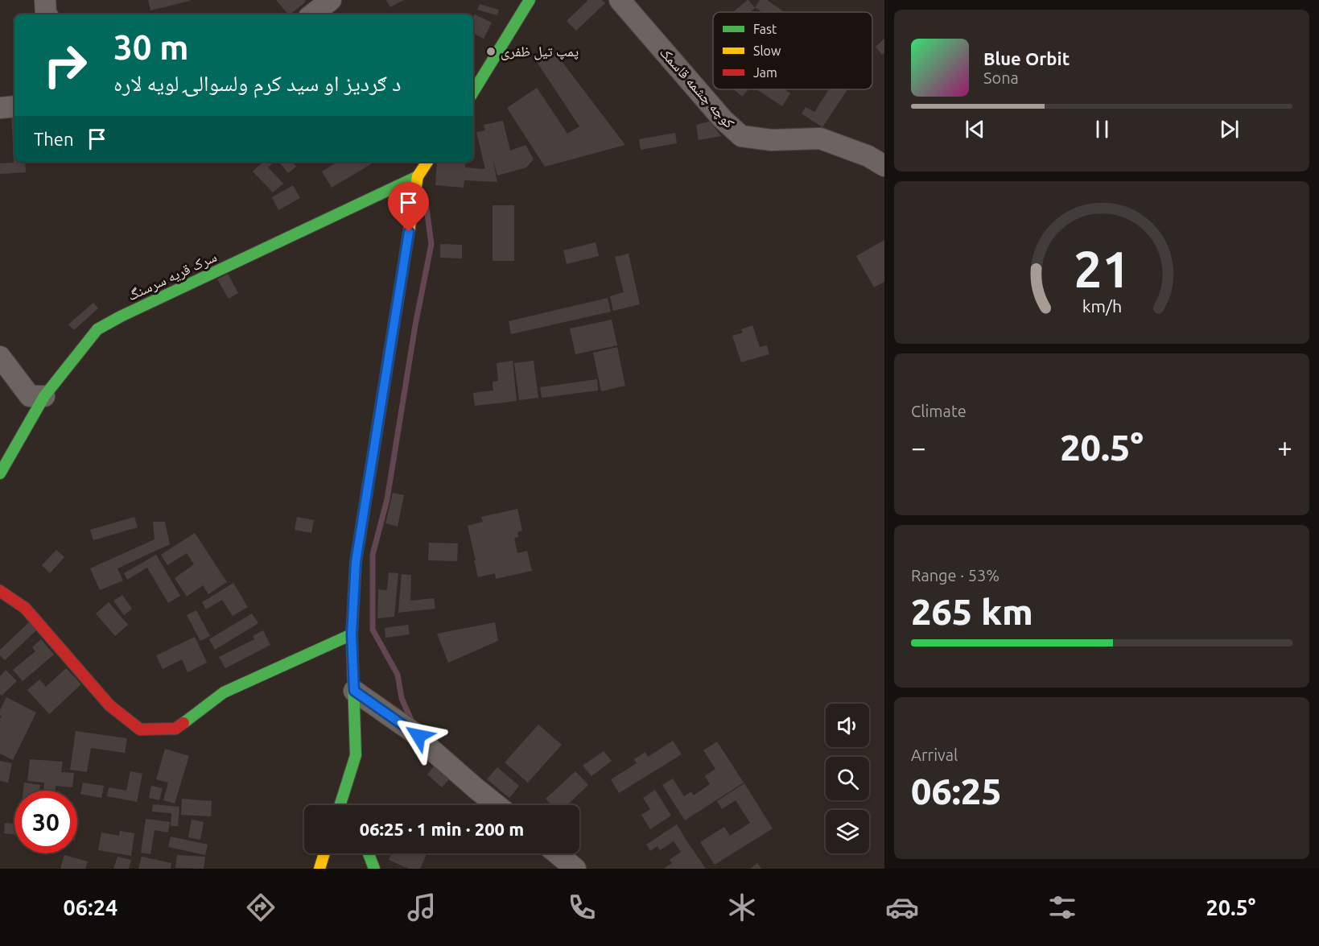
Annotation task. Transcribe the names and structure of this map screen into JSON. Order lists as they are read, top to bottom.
{
  "streets": {
    "main road": ["سرک قریه سرسنگ"],
    "street": ["کوچه چشمه قاسمک"]
  },
  "places": ["پمپ تیل ظفری"],
  "legend": ["Fast", "Slow", "Jam"],
  "page": {
    "turn": ["30 m", "د ګردیز او سید کرم ولسوالۍ لویه لاره"],
    "song": ["Blue Orbit", "Sona"],
    "then": "Then",
    "tile": [
      "Climate",
      ["Range · 53%", "265 km"],
      ["Arrival", "06:25"]
    ],
    "heat": ["−", "20.5°", "+"],
    "limit": "30",
    "trip": "06:25 · 1 min · 200 m",
    "tabs": ["06:24", "20.5°"],
    "gauge": ["21", "km/h"]
  }
}
